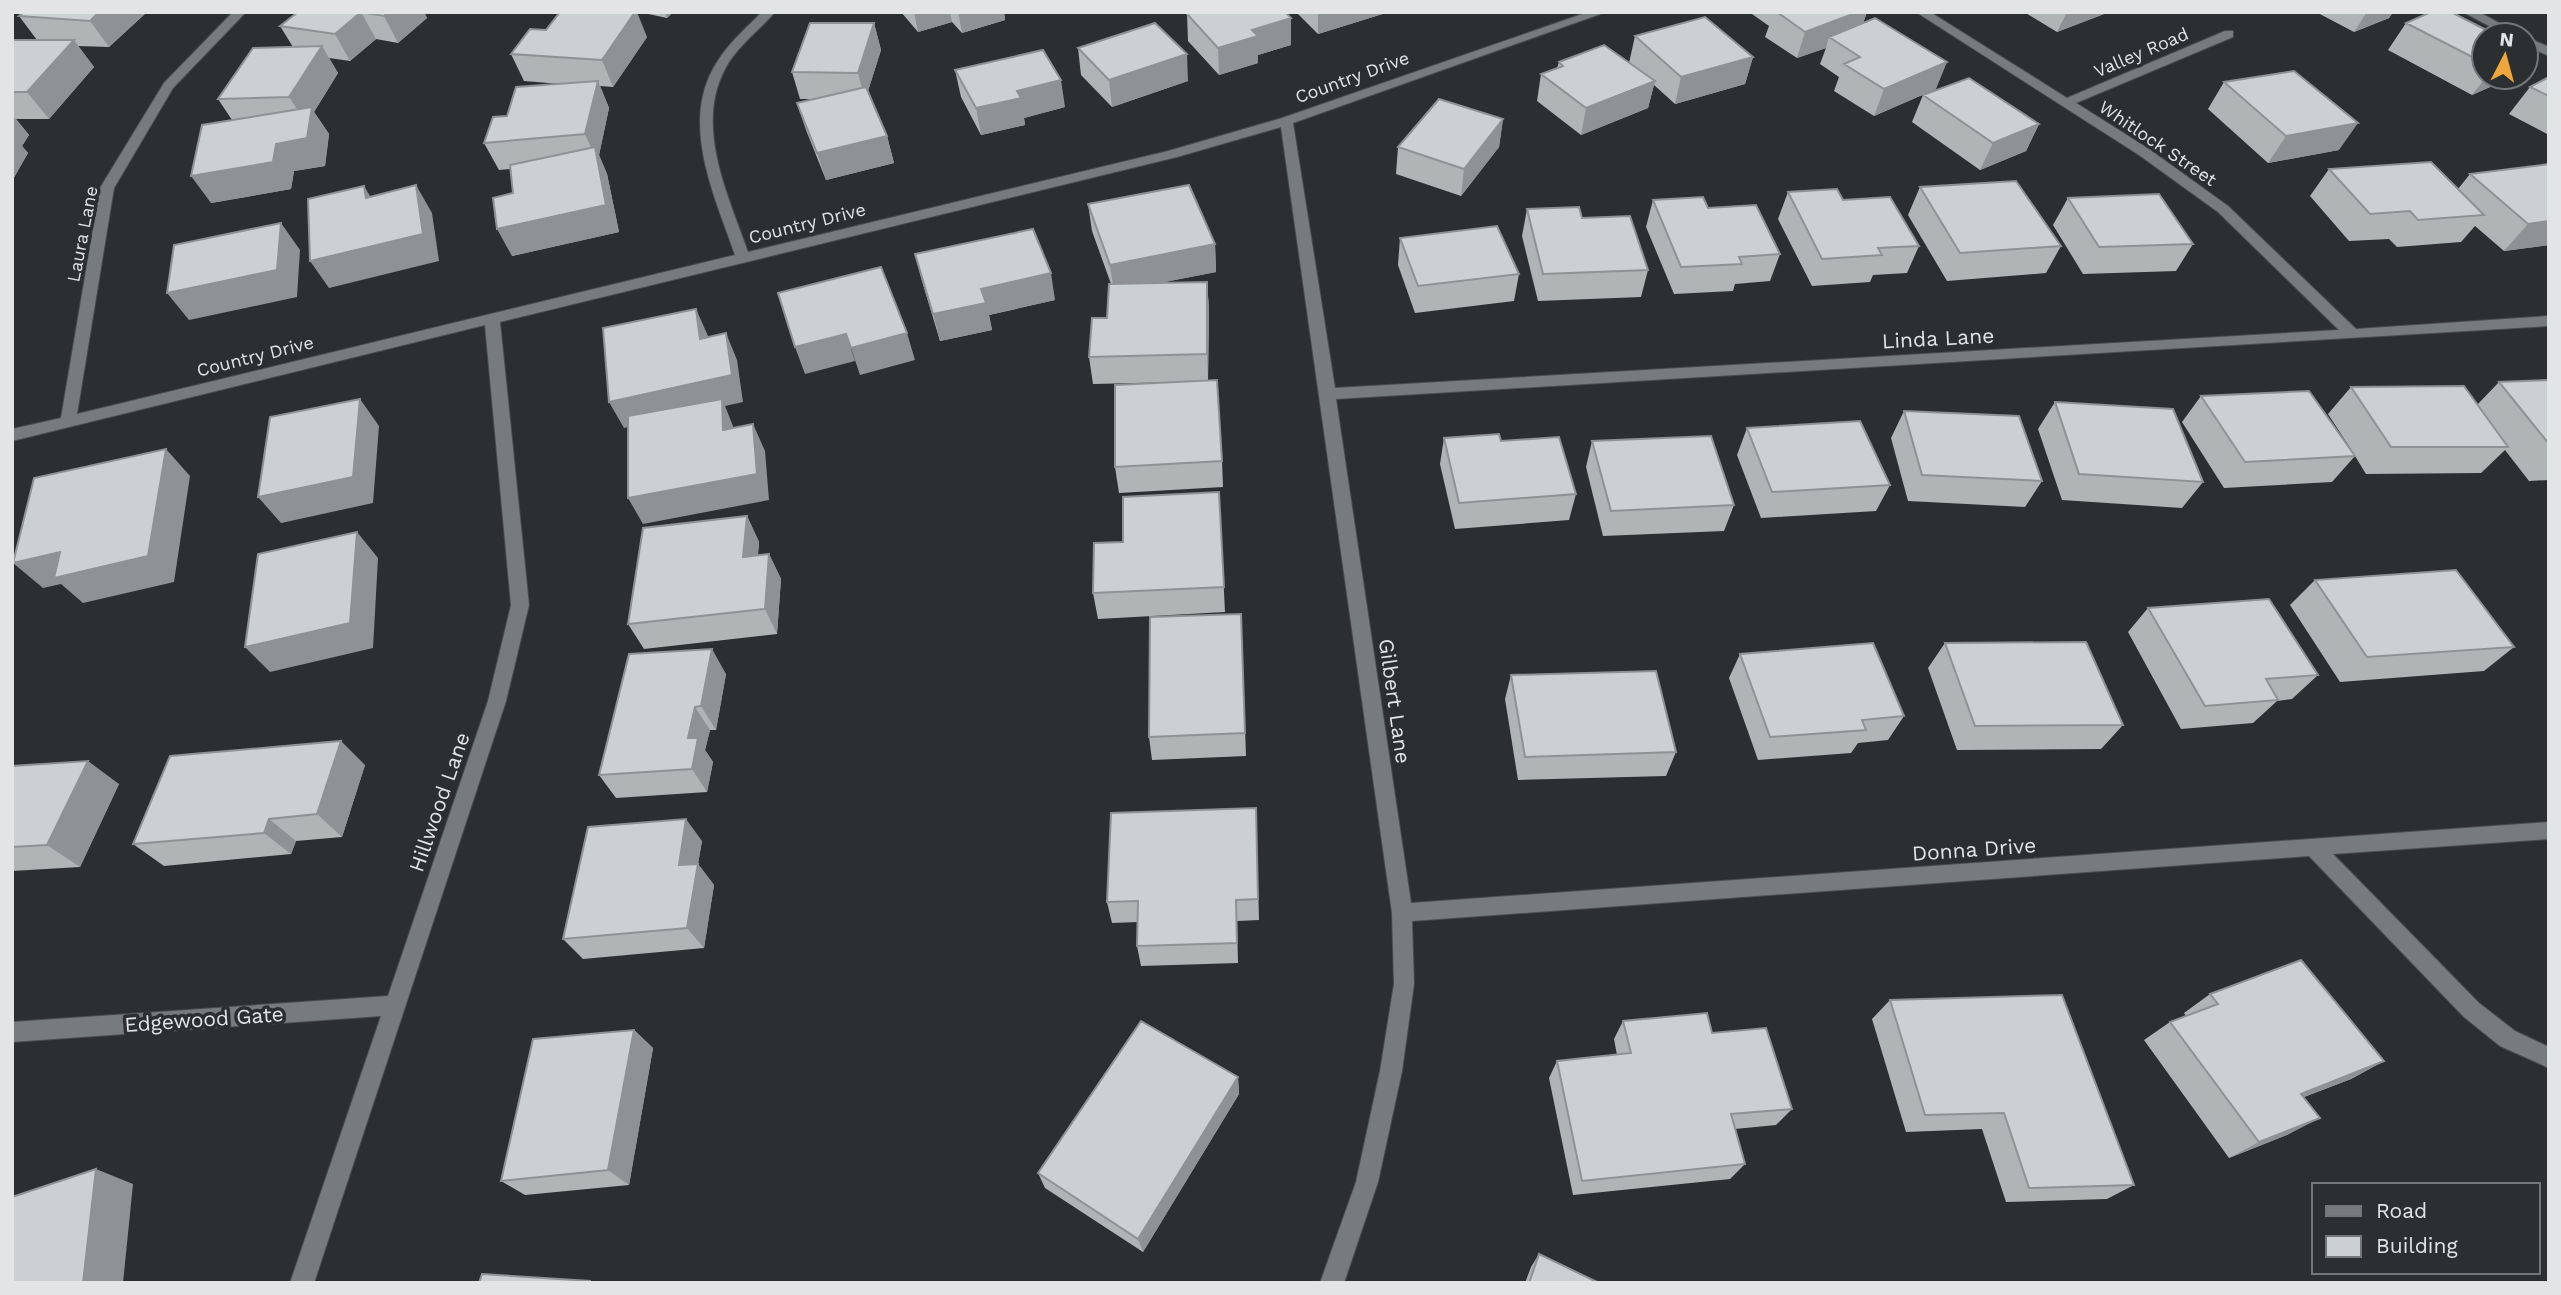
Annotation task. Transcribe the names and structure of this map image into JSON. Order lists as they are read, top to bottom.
{
  "streets": {
    "street": [
      "Valley Road",
      "Country Drive",
      "Whitlock Street",
      "Laura Lane",
      "Linda Lane",
      "Gilbert Lane",
      "Hillwood Lane",
      "Donna Drive",
      "Edgewood Gate"
    ]
  },
  "crossings": [
    ["Valley Road", "Whitlock Street"],
    ["Country Drive", "Laura Lane"],
    ["Country Drive", "Gilbert Lane"],
    ["Country Drive", "Hillwood Lane"],
    ["Whitlock Street", "Linda Lane"],
    ["Linda Lane", "Gilbert Lane"],
    ["Gilbert Lane", "Donna Drive"],
    ["Hillwood Lane", "Edgewood Gate"]
  ],
  "legend": ["Road", "Building"],
  "north": "top"
}
